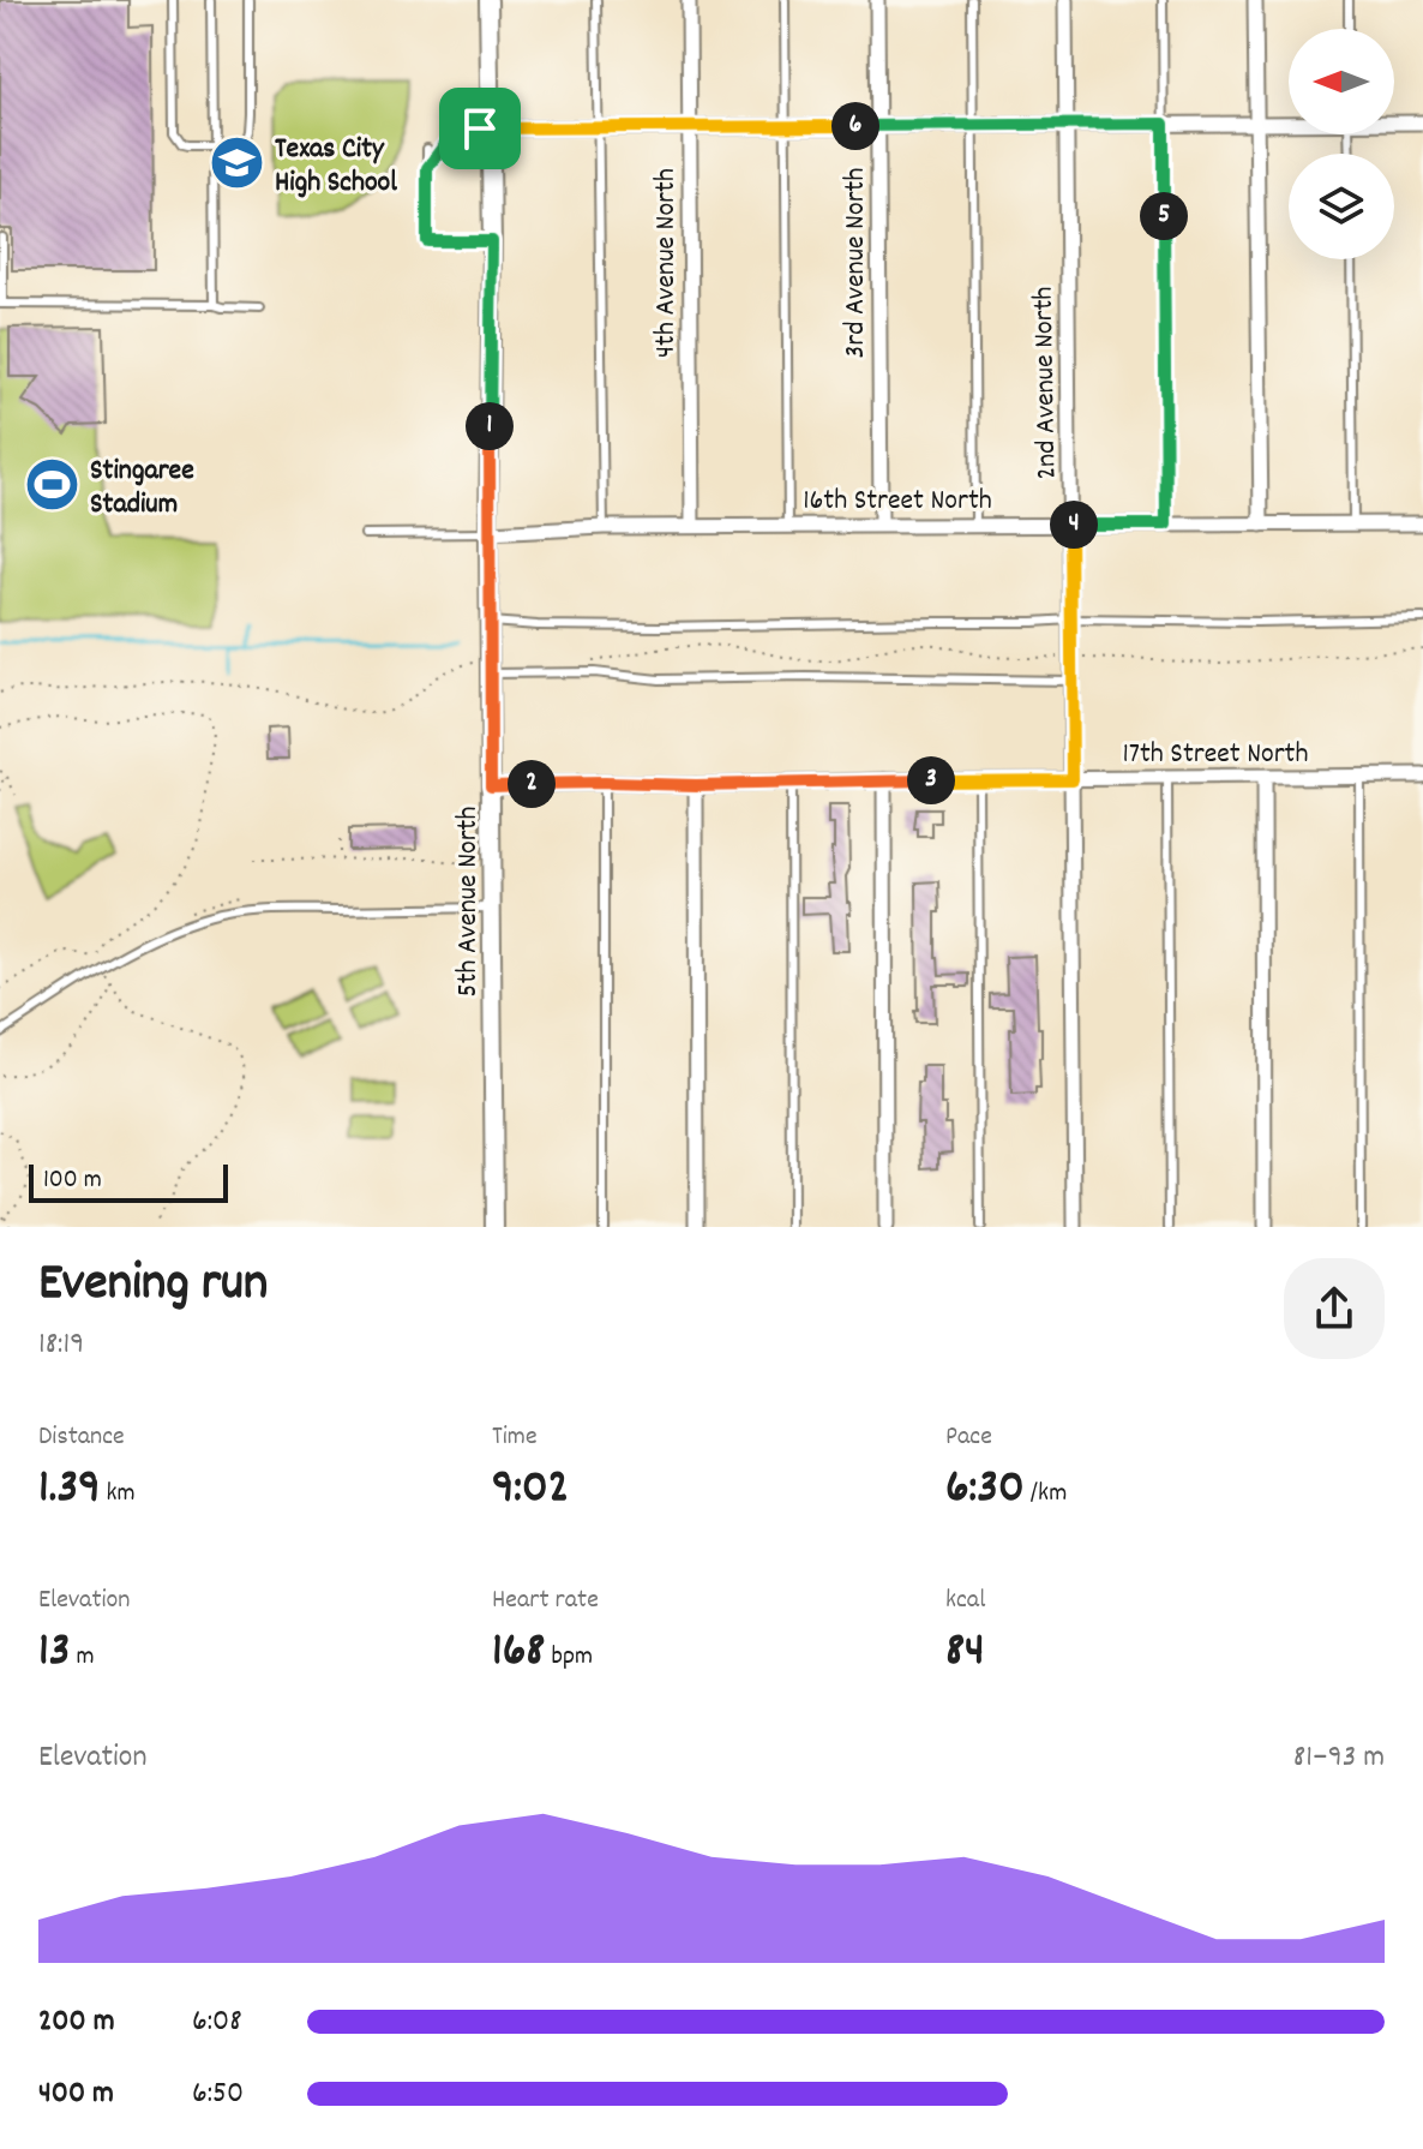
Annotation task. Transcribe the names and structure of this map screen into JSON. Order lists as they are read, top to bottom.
{
  "streets": {
    "street": [
      "4th Avenue North",
      "3rd Avenue North",
      "2nd Avenue North",
      "16th Street North",
      "17th Street North",
      "5th Avenue North"
    ]
  },
  "crossings": [
    ["4th Avenue North", "16th Street North"],
    ["3rd Avenue North", "16th Street North"],
    ["2nd Avenue North", "16th Street North"],
    ["2nd Avenue North", "17th Street North"],
    ["16th Street North", "5th Avenue North"],
    ["17th Street North", "5th Avenue North"]
  ],
  "places": {
    "school or university": ["Texas City High School"],
    "sports": ["Stingaree Stadium"]
  },
  "scale_bar": "100 m",
  "north": "left",
  "page": {
    "pins": [
      "6",
      "5",
      "1",
      "4",
      "3",
      "2"
    ],
    "scale": "100 m",
    "heading": ["Evening run", "18:19"],
    "stats": [
      ["Distance", "1.39 km"],
      ["Time", "9:02"],
      ["Pace", "6:30 /km"],
      ["Elevation", "13 m"],
      ["Heart rate", "168 bpm"],
      ["kcal", "84"]
    ],
    "chart": ["Elevation", "81–93 m"],
    "list": [
      {
        "name": "200 m",
        "note": "6:08"
      },
      {
        "name": "400 m",
        "note": "6:50"
      }
    ]
  }
}
